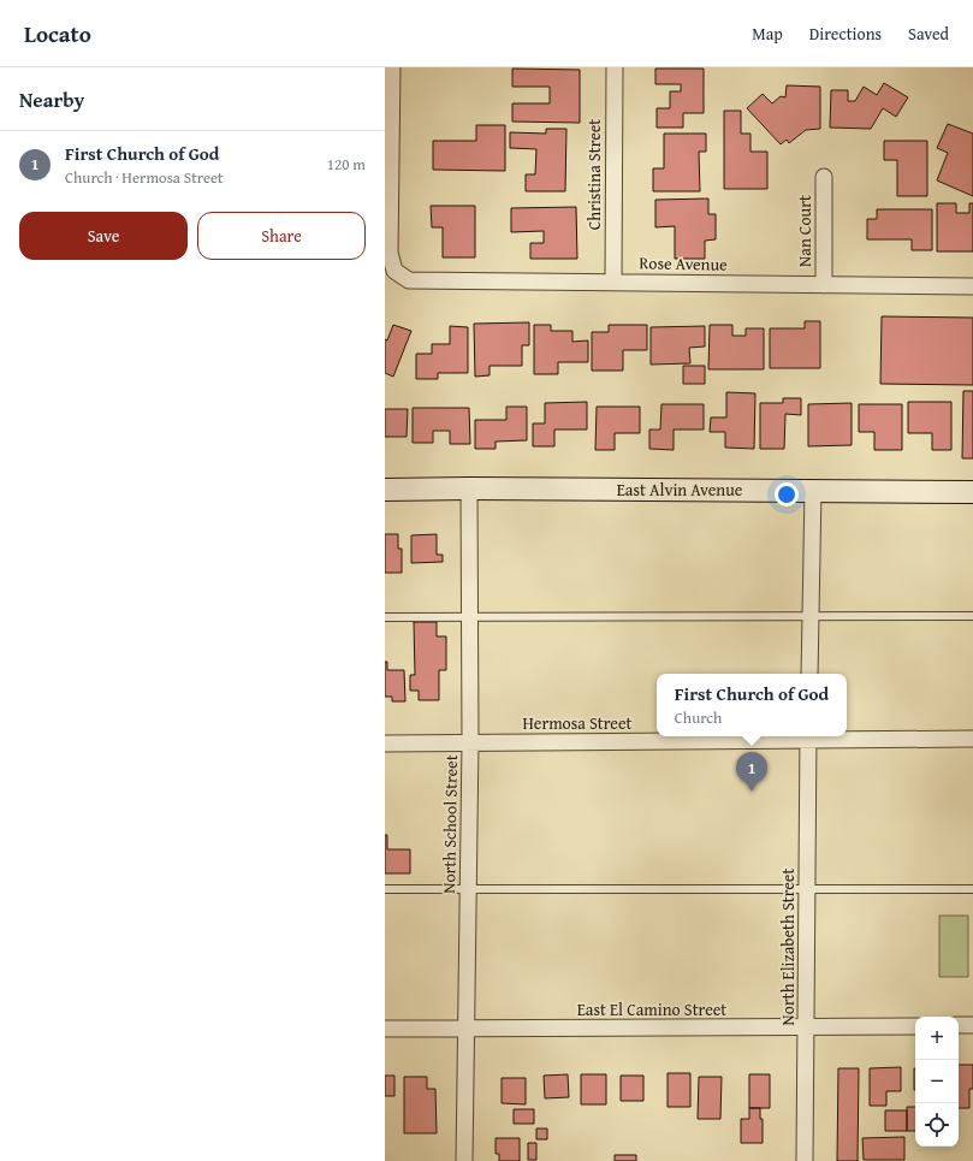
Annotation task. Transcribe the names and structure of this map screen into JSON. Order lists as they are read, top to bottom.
{
  "streets": {
    "street": [
      "Christina Street",
      "Nan Court",
      "Rose Avenue",
      "East Alvin Avenue",
      "Hermosa Street",
      "North School Street",
      "North Elizabeth Street",
      "East El Camino Street"
    ]
  },
  "crossings": [
    ["Christina Street", "Rose Avenue"],
    ["Nan Court", "Rose Avenue"],
    ["East Alvin Avenue", "North School Street"],
    ["Hermosa Street", "North School Street"],
    ["Hermosa Street", "North Elizabeth Street"],
    ["North School Street", "East El Camino Street"],
    ["North Elizabeth Street", "East El Camino Street"]
  ],
  "page": {
    "header": "Locato",
    "nav": ["Map", "Directions", "Saved"],
    "heading": "Nearby",
    "list": [
      {
        "mark": "1",
        "name": "First Church of God",
        "note": "Church · Hermosa Street",
        "value": "120 m"
      }
    ],
    "buttons": ["Save", "Share"],
    "popup": ["First Church of God", "Church"],
    "pins": "1",
    "map_buttons": ["+", "−"]
  }
}
